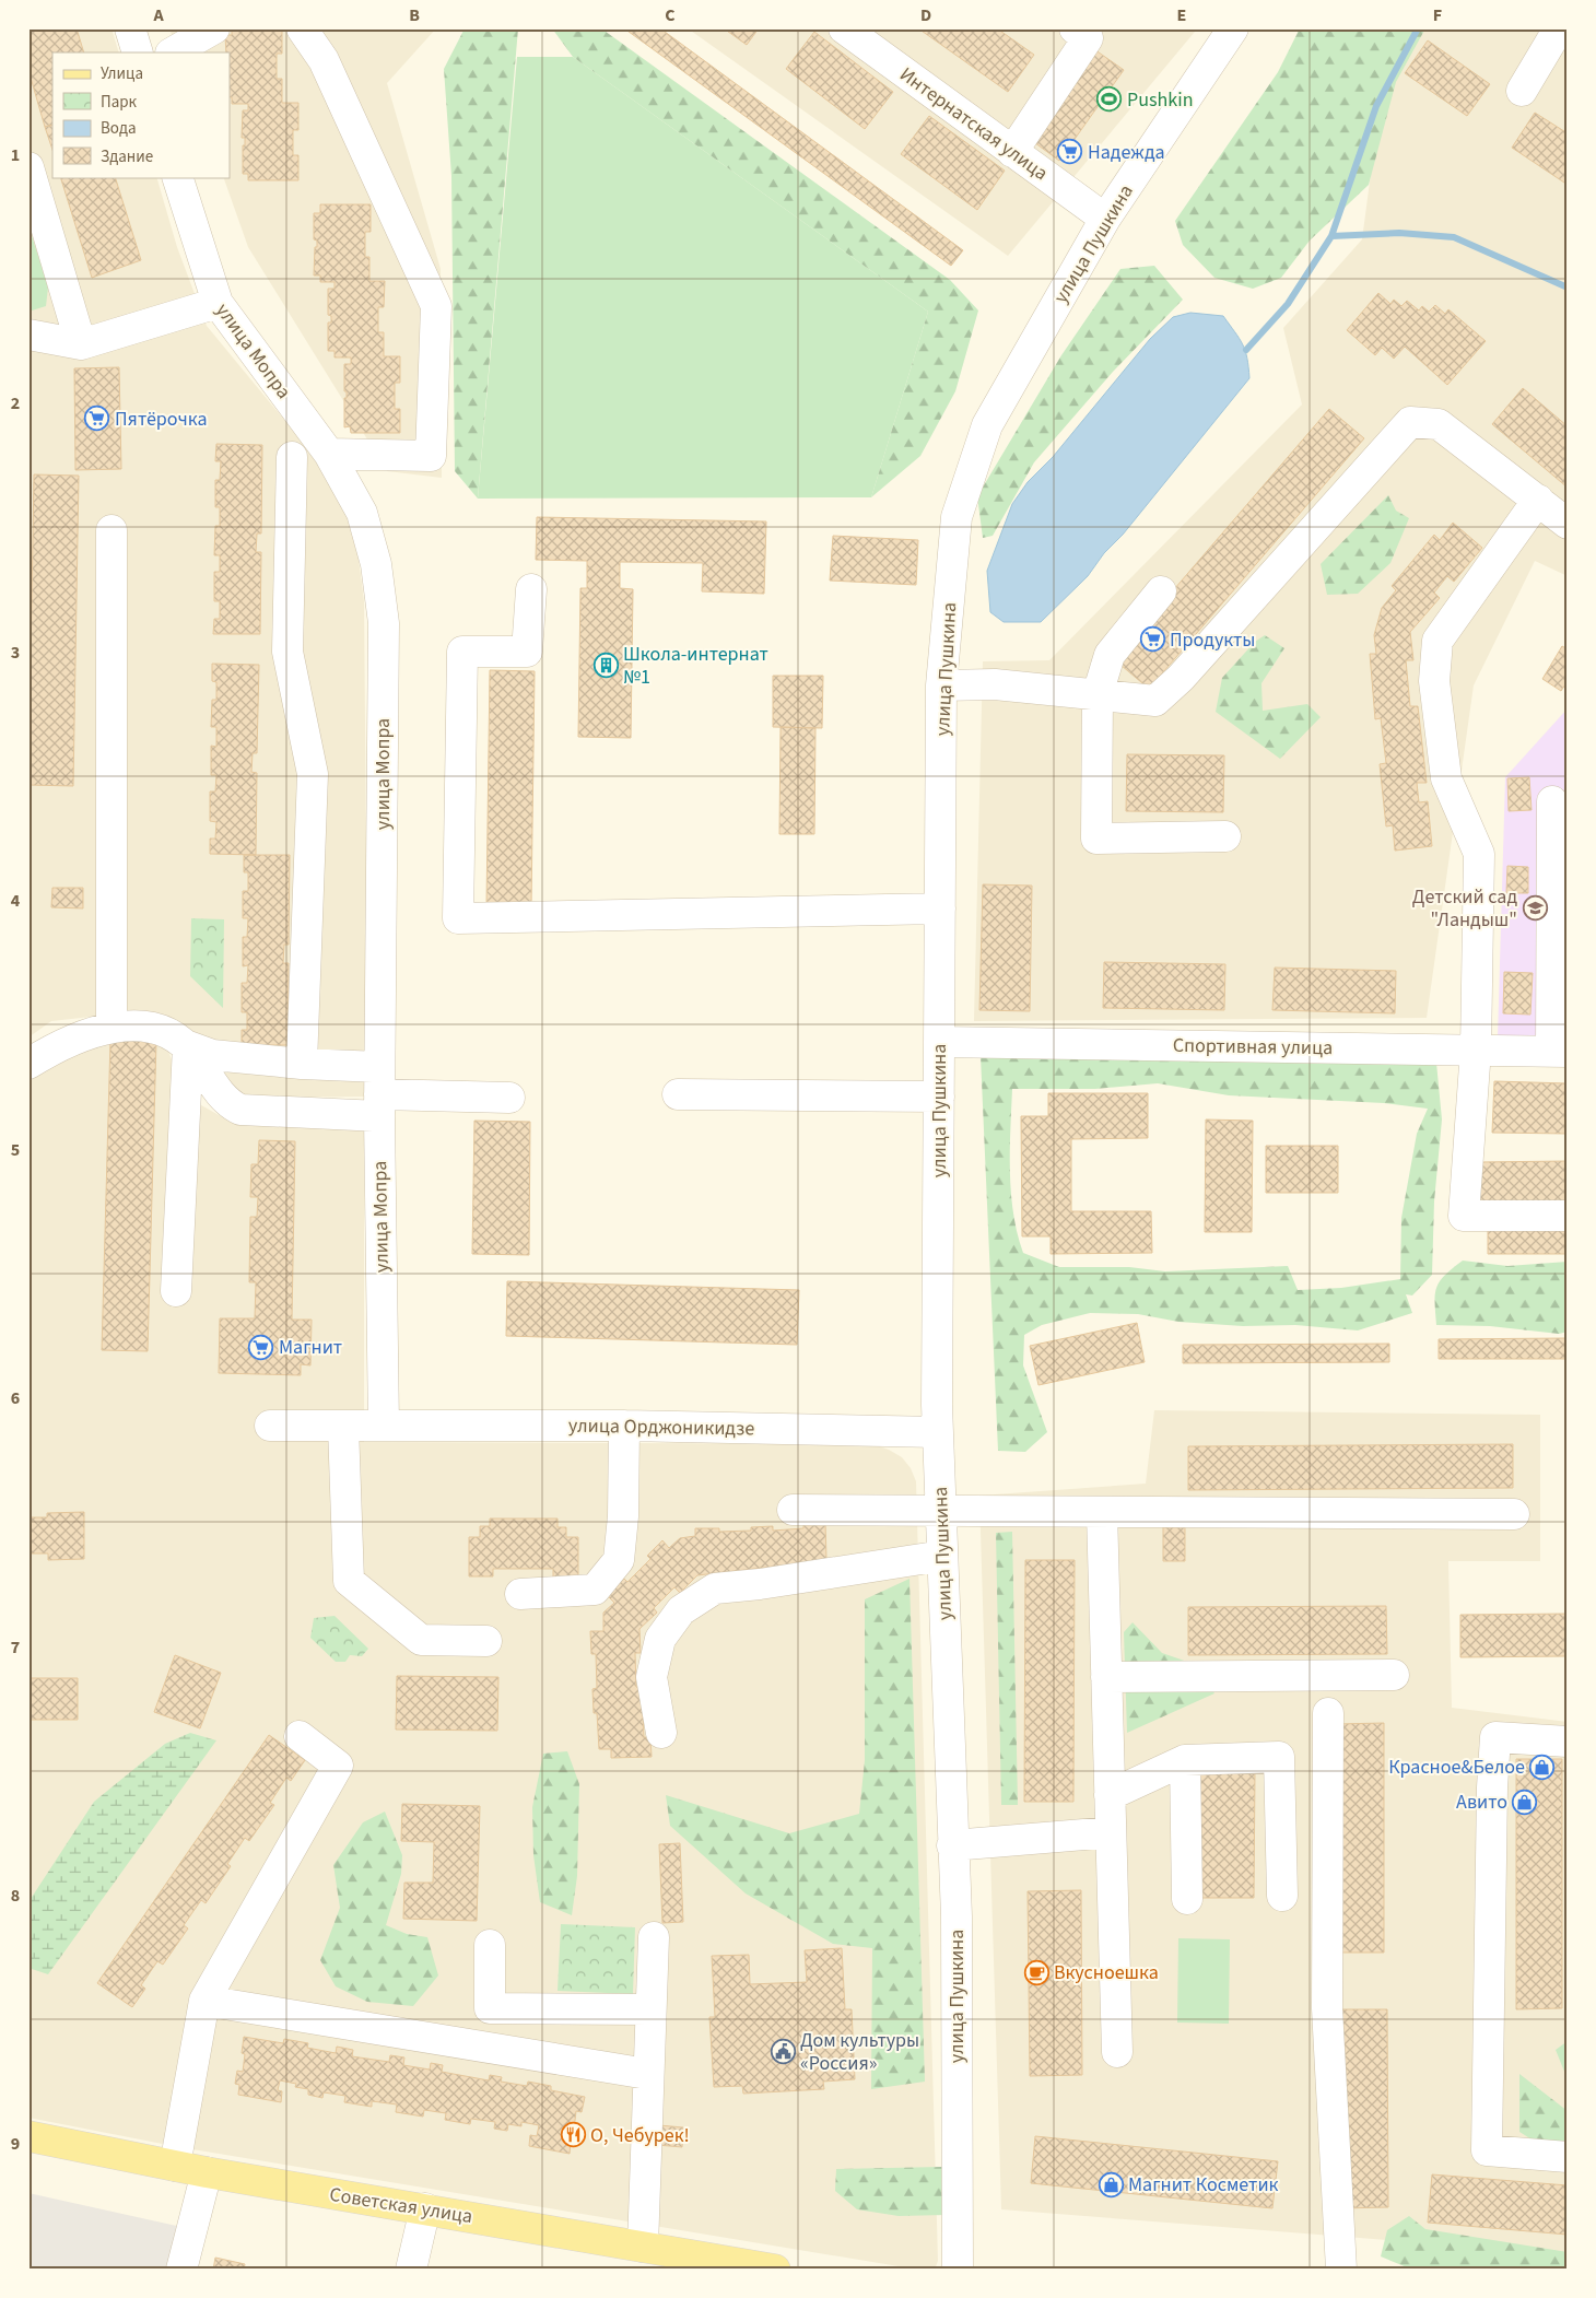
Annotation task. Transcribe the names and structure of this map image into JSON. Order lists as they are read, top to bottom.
{
  "streets": {
    "main road": ["Советская улица"],
    "street": [
      "Интернатская улица",
      "улица Пушкина",
      "улица Мопра",
      "Спортивная улица",
      "улица Орджоникидзе"
    ]
  },
  "crossings": [
    ["Интернатская улица", "улица Пушкина"],
    ["улица Пушкина", "Спортивная улица"],
    ["улица Пушкина", "улица Орджоникидзе"],
    ["улица Мопра", "улица Орджоникидзе"]
  ],
  "places": {
    "sports": ["Pushkin"],
    "supermarket": [
      "Надежда",
      "Пятёрочка",
      "Продукты",
      "Магнит"
    ],
    "building": ["Школа-интернат №1"],
    "school or university": ["Детский сад \"Ландыш\""],
    "shop": ["Красное&Белое", "Авито", "Магнит Косметик"],
    "cafe": ["Вкусноешка"],
    "public building": ["Дом культуры «Россия»"],
    "restaurant": ["О, Чебурек!"]
  },
  "legend": [
    "Улица",
    "Парк",
    "Вода",
    "Здание"
  ],
  "grid": {
    "columns": [
      "A",
      "B",
      "C",
      "D",
      "E",
      "F"
    ],
    "rows": [
      "1",
      "2",
      "3",
      "4",
      "5",
      "6",
      "7",
      "8",
      "9"
    ]
  }
}
